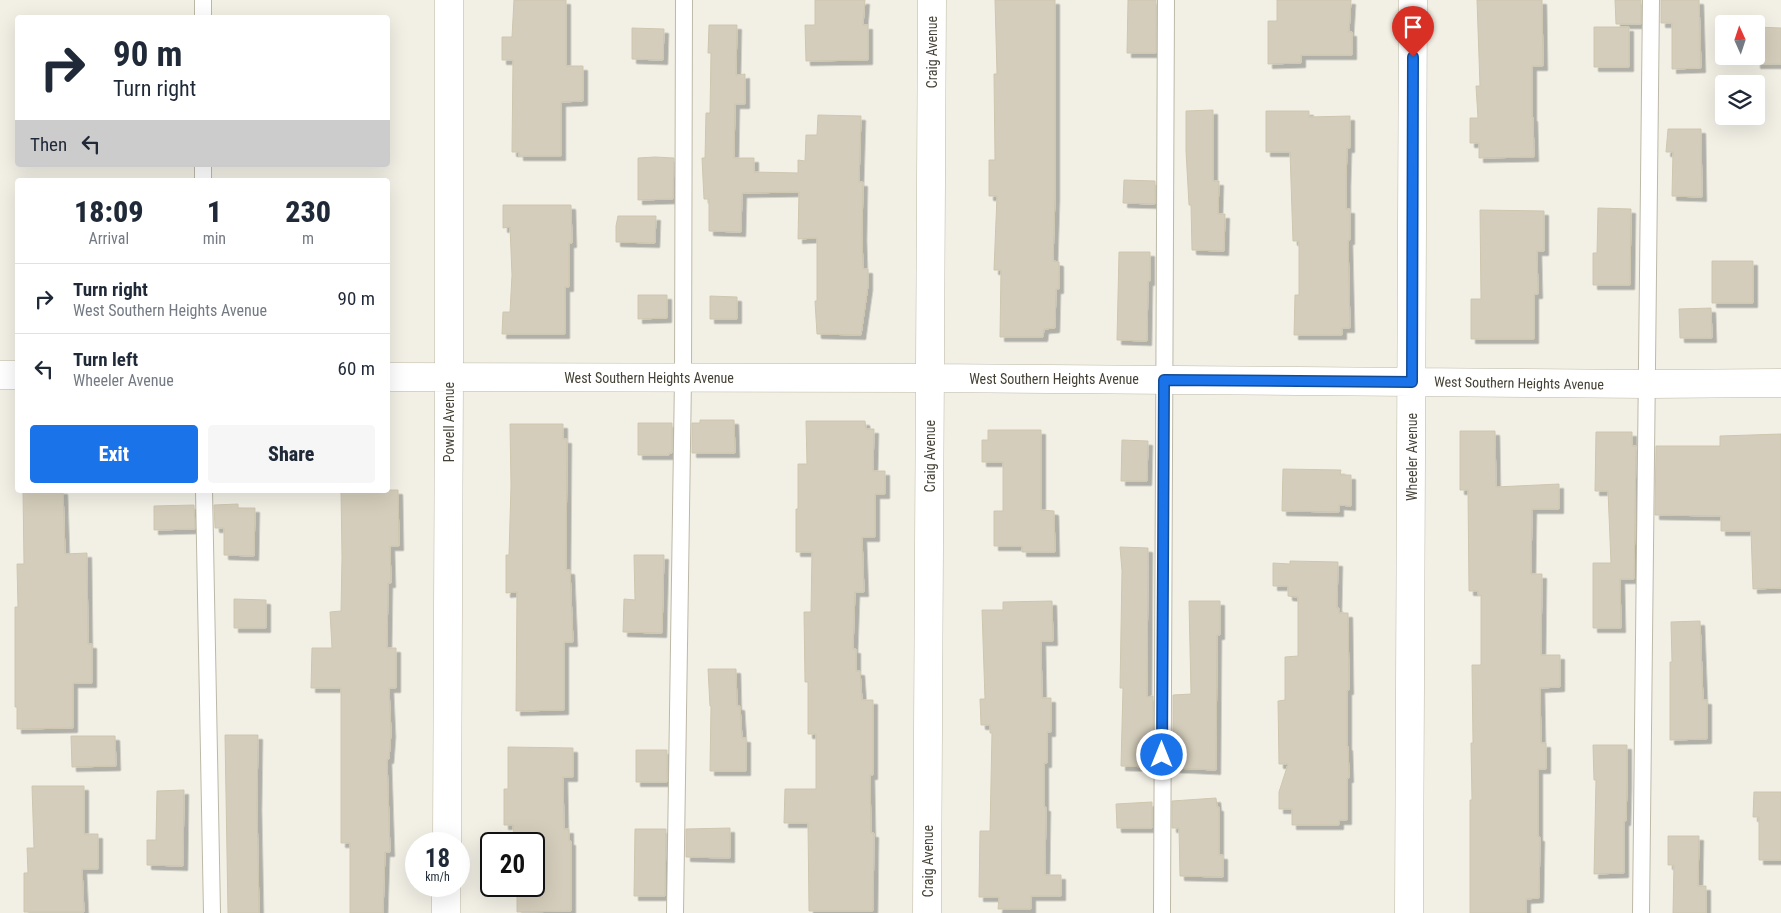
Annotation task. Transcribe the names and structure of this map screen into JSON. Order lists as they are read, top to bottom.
{
  "streets": {
    "street": [
      "Craig Avenue",
      "West Southern Heights Avenue",
      "Powell Avenue",
      "Wheeler Avenue"
    ]
  },
  "crossings": [
    ["Craig Avenue", "West Southern Heights Avenue"],
    ["West Southern Heights Avenue", "Powell Avenue"],
    ["West Southern Heights Avenue", "Wheeler Avenue"]
  ],
  "north": "top",
  "page": {
    "turn": ["90 m", "Turn right"],
    "then": "Then",
    "eta": [
      "18:09",
      "Arrival",
      "1",
      "min",
      "230",
      "m"
    ],
    "list": [
      {
        "name": "Turn right",
        "note": "West Southern Heights Avenue",
        "value": "90 m"
      },
      {
        "name": "Turn left",
        "note": "Wheeler Avenue",
        "value": "60 m"
      }
    ],
    "buttons": ["Exit", "Share"],
    "speed": "18 km/h",
    "limit": "20"
  }
}
